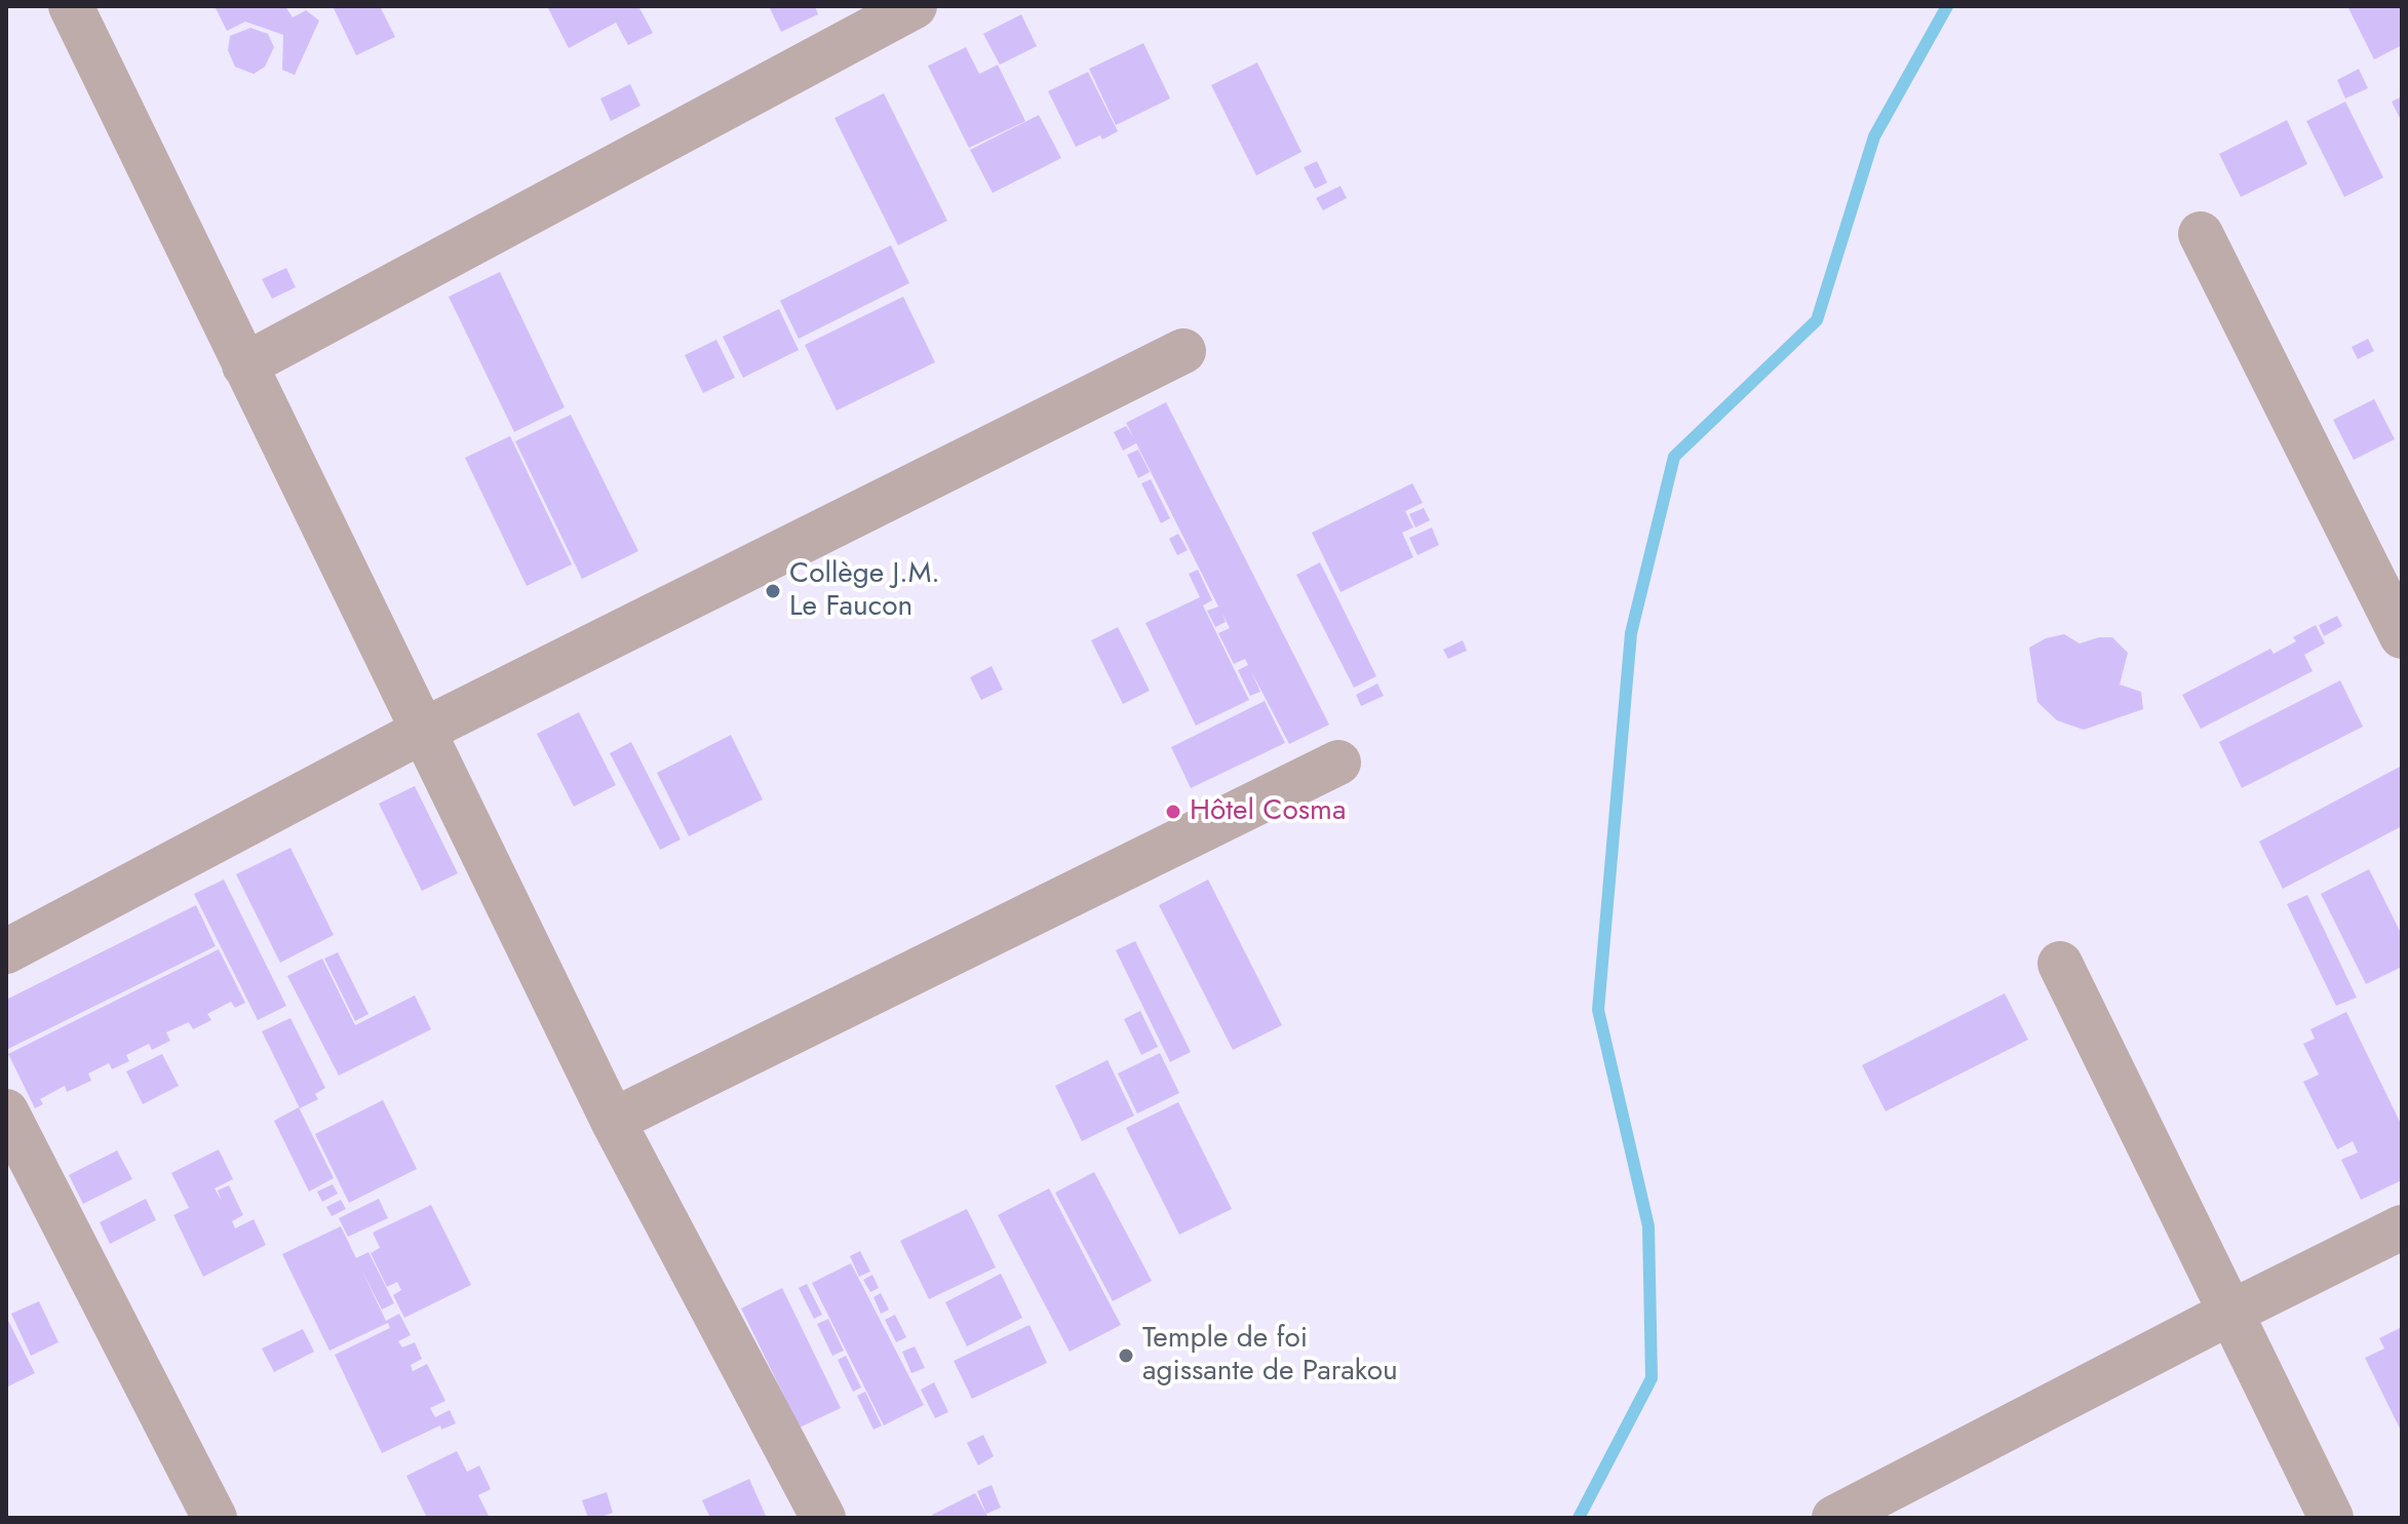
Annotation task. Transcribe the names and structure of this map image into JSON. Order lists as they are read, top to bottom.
{
  "places": ["Collège J.M. Le Faucon", "Hôtel Cosma", "Temple de foi agissante de Parakou"]
}
